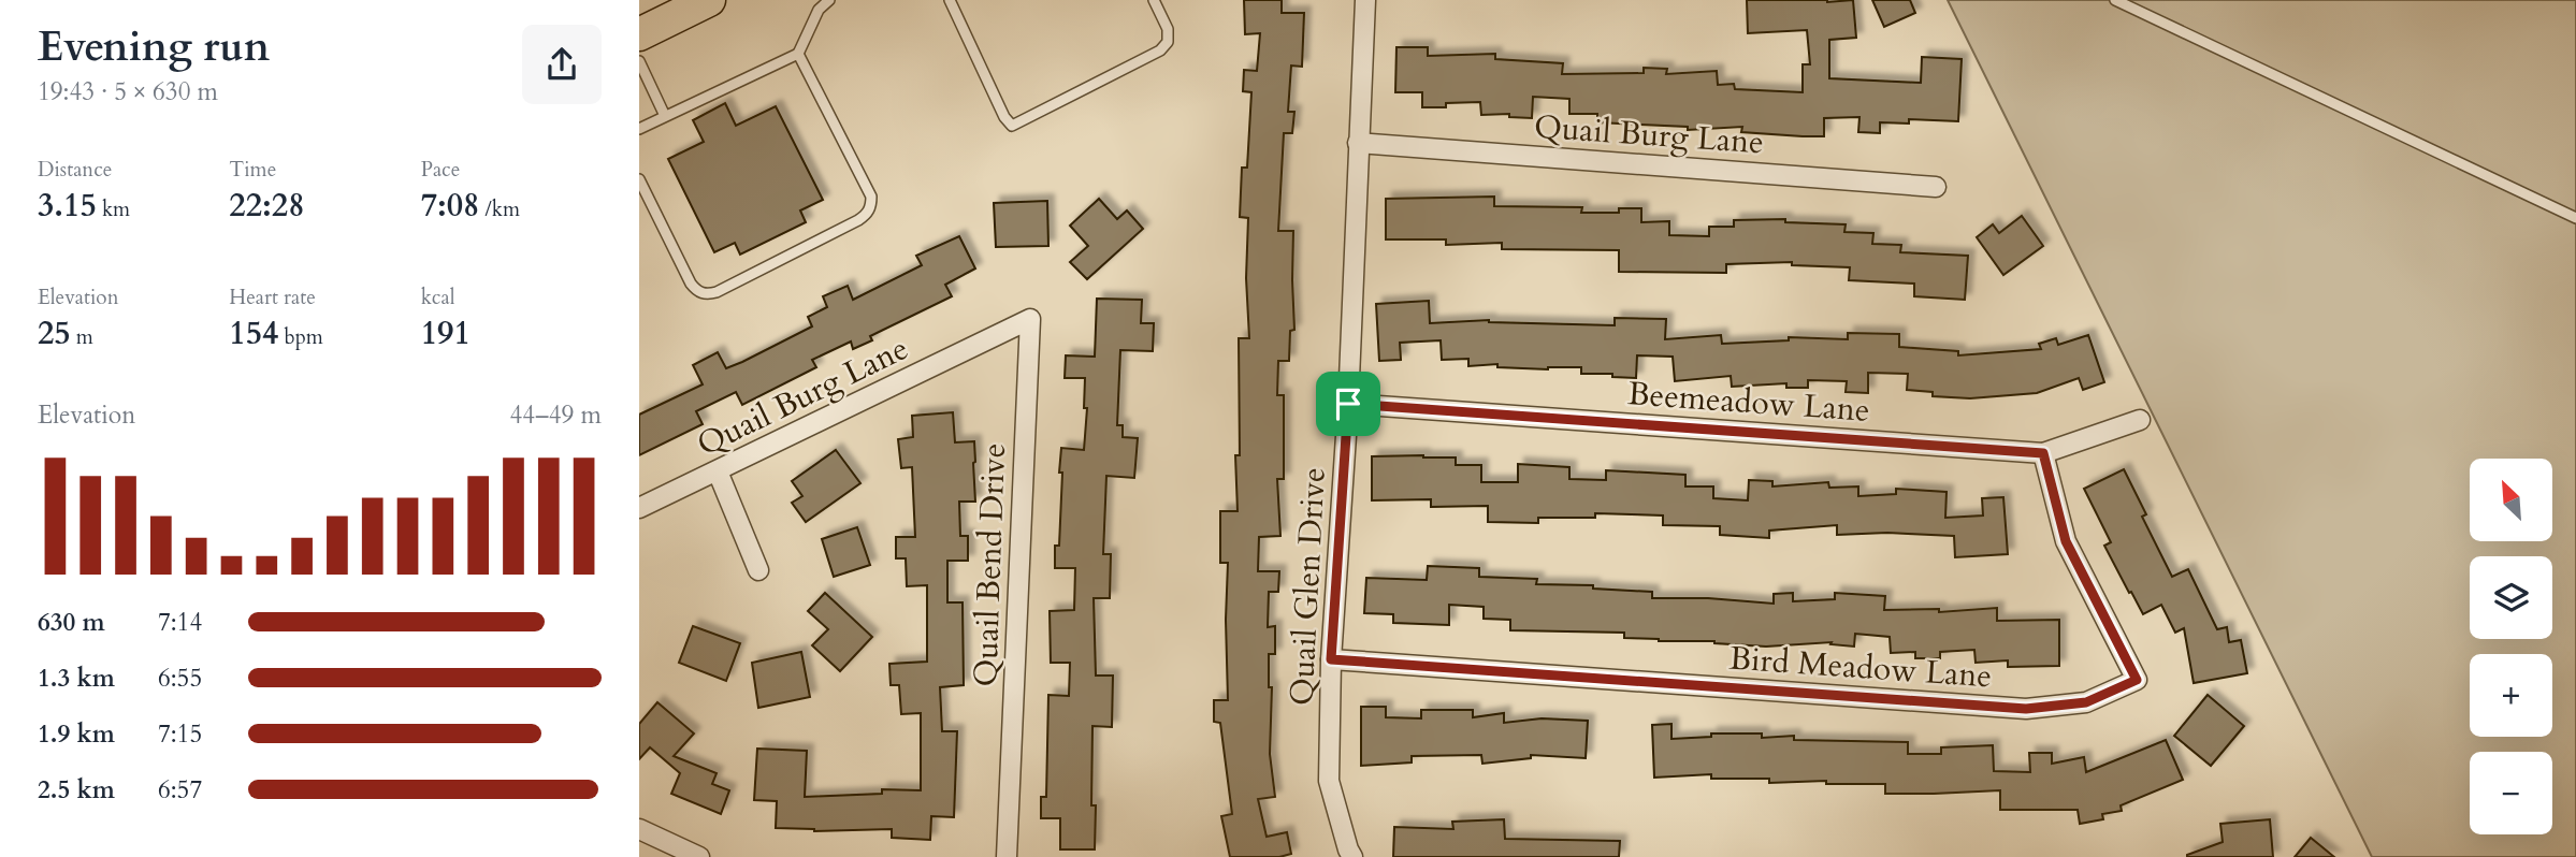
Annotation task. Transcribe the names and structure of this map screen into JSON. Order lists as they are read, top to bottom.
{
  "streets": {
    "street": [
      "Quail Burg Lane",
      "Beemeadow Lane",
      "Quail Bend Drive",
      "Quail Glen Drive",
      "Bird Meadow Lane"
    ]
  },
  "crossings": [
    ["Quail Burg Lane", "Quail Bend Drive"],
    ["Quail Burg Lane", "Quail Glen Drive"],
    ["Beemeadow Lane", "Quail Glen Drive"],
    ["Beemeadow Lane", "Bird Meadow Lane"],
    ["Quail Glen Drive", "Bird Meadow Lane"]
  ],
  "north": "top left",
  "page": {
    "heading": ["Evening run", "19:43 · 5 × 630 m"],
    "stats": [
      ["Distance", "3.15 km"],
      ["Time", "22:28"],
      ["Pace", "7:08 /km"],
      ["Elevation", "25 m"],
      ["Heart rate", "154 bpm"],
      ["kcal", "191"]
    ],
    "chart": ["Elevation", "44–49 m"],
    "map_buttons": ["+", "−"],
    "list": [
      {
        "name": "630 m",
        "note": "7:14"
      },
      {
        "name": "1.3 km",
        "note": "6:55"
      },
      {
        "name": "1.9 km",
        "note": "7:15"
      },
      {
        "name": "2.5 km",
        "note": "6:57"
      }
    ]
  }
}
